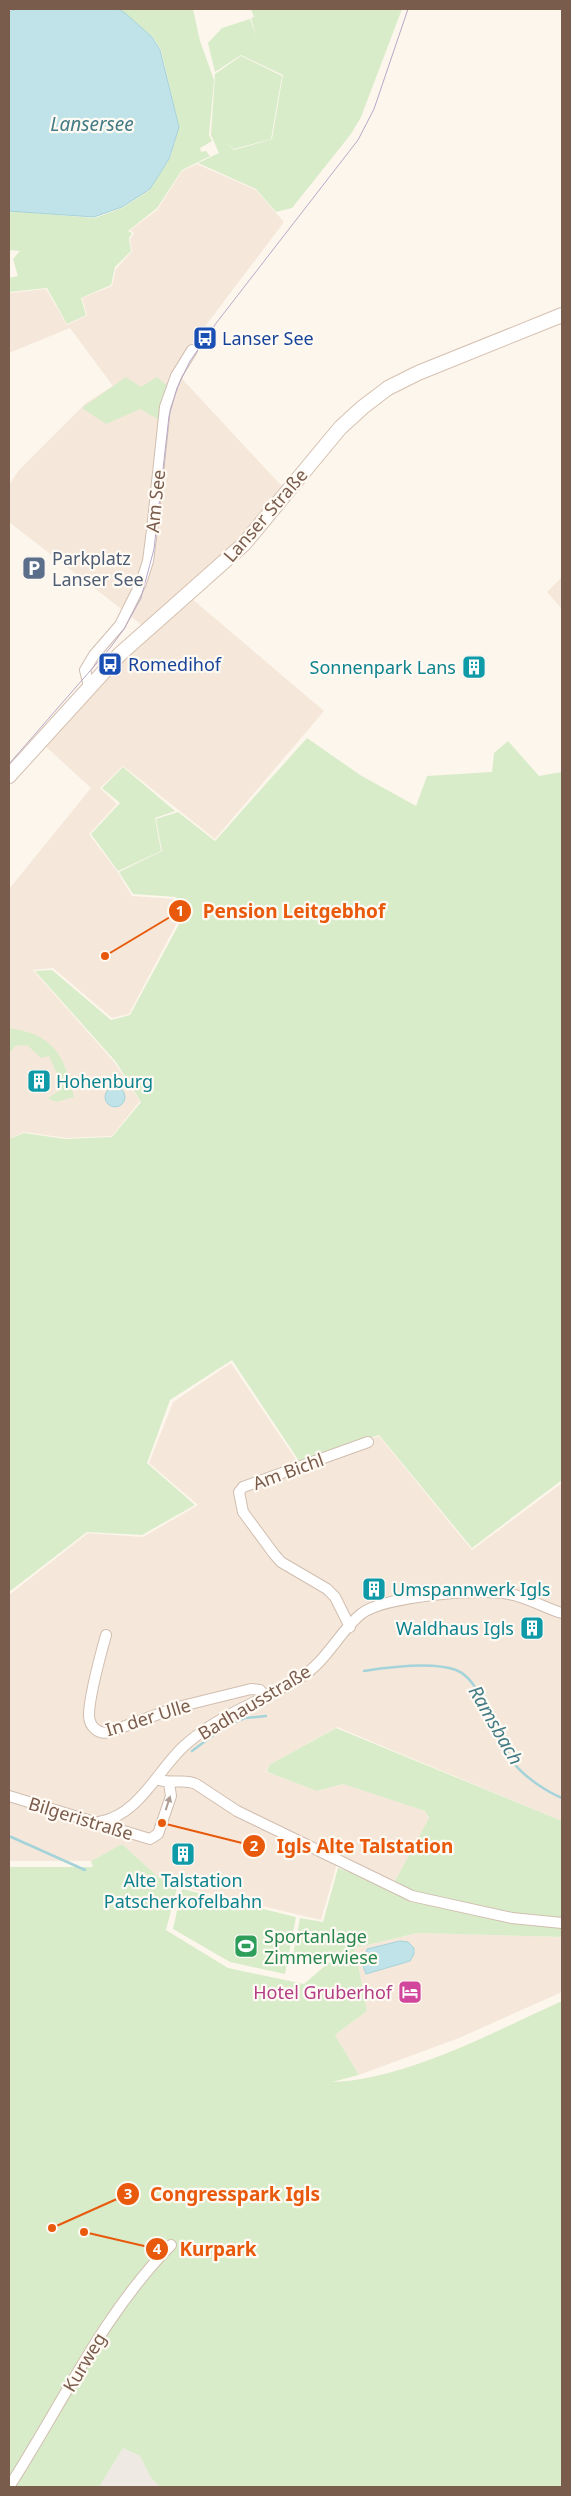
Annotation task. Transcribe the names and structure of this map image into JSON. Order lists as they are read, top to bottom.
{
  "streets": {
    "main road": ["Lanser Straße"],
    "street": [
      "Am See",
      "Am Bichl",
      "Badhausstraße",
      "In der Ulle",
      "Bilgeristraße",
      "Kurweg"
    ]
  },
  "crossings": [
    ["Am See", "Lanser Straße"],
    ["Am Bichl", "Badhausstraße"],
    ["Badhausstraße", "In der Ulle"],
    ["Badhausstraße", "Bilgeristraße"]
  ],
  "water": ["Lansersee", "Ramsbach"],
  "places": {
    "bus stop": ["Lanser See", "Romedihof"],
    "parking": ["Parkplatz Lanser See"],
    "building": [
      "Sonnenpark Lans",
      "Hohenburg",
      "Umspannwerk Igls",
      "Waldhaus Igls",
      "Alte Talstation Patscherkofelbahn"
    ],
    "other": [
      "Pension Leitgebhof",
      "Igls Alte Talstation",
      "Congresspark Igls",
      "Kurpark"
    ],
    "sports": ["Sportanlage Zimmerwiese"],
    "hotel": ["Hotel Gruberhof"]
  }
}
